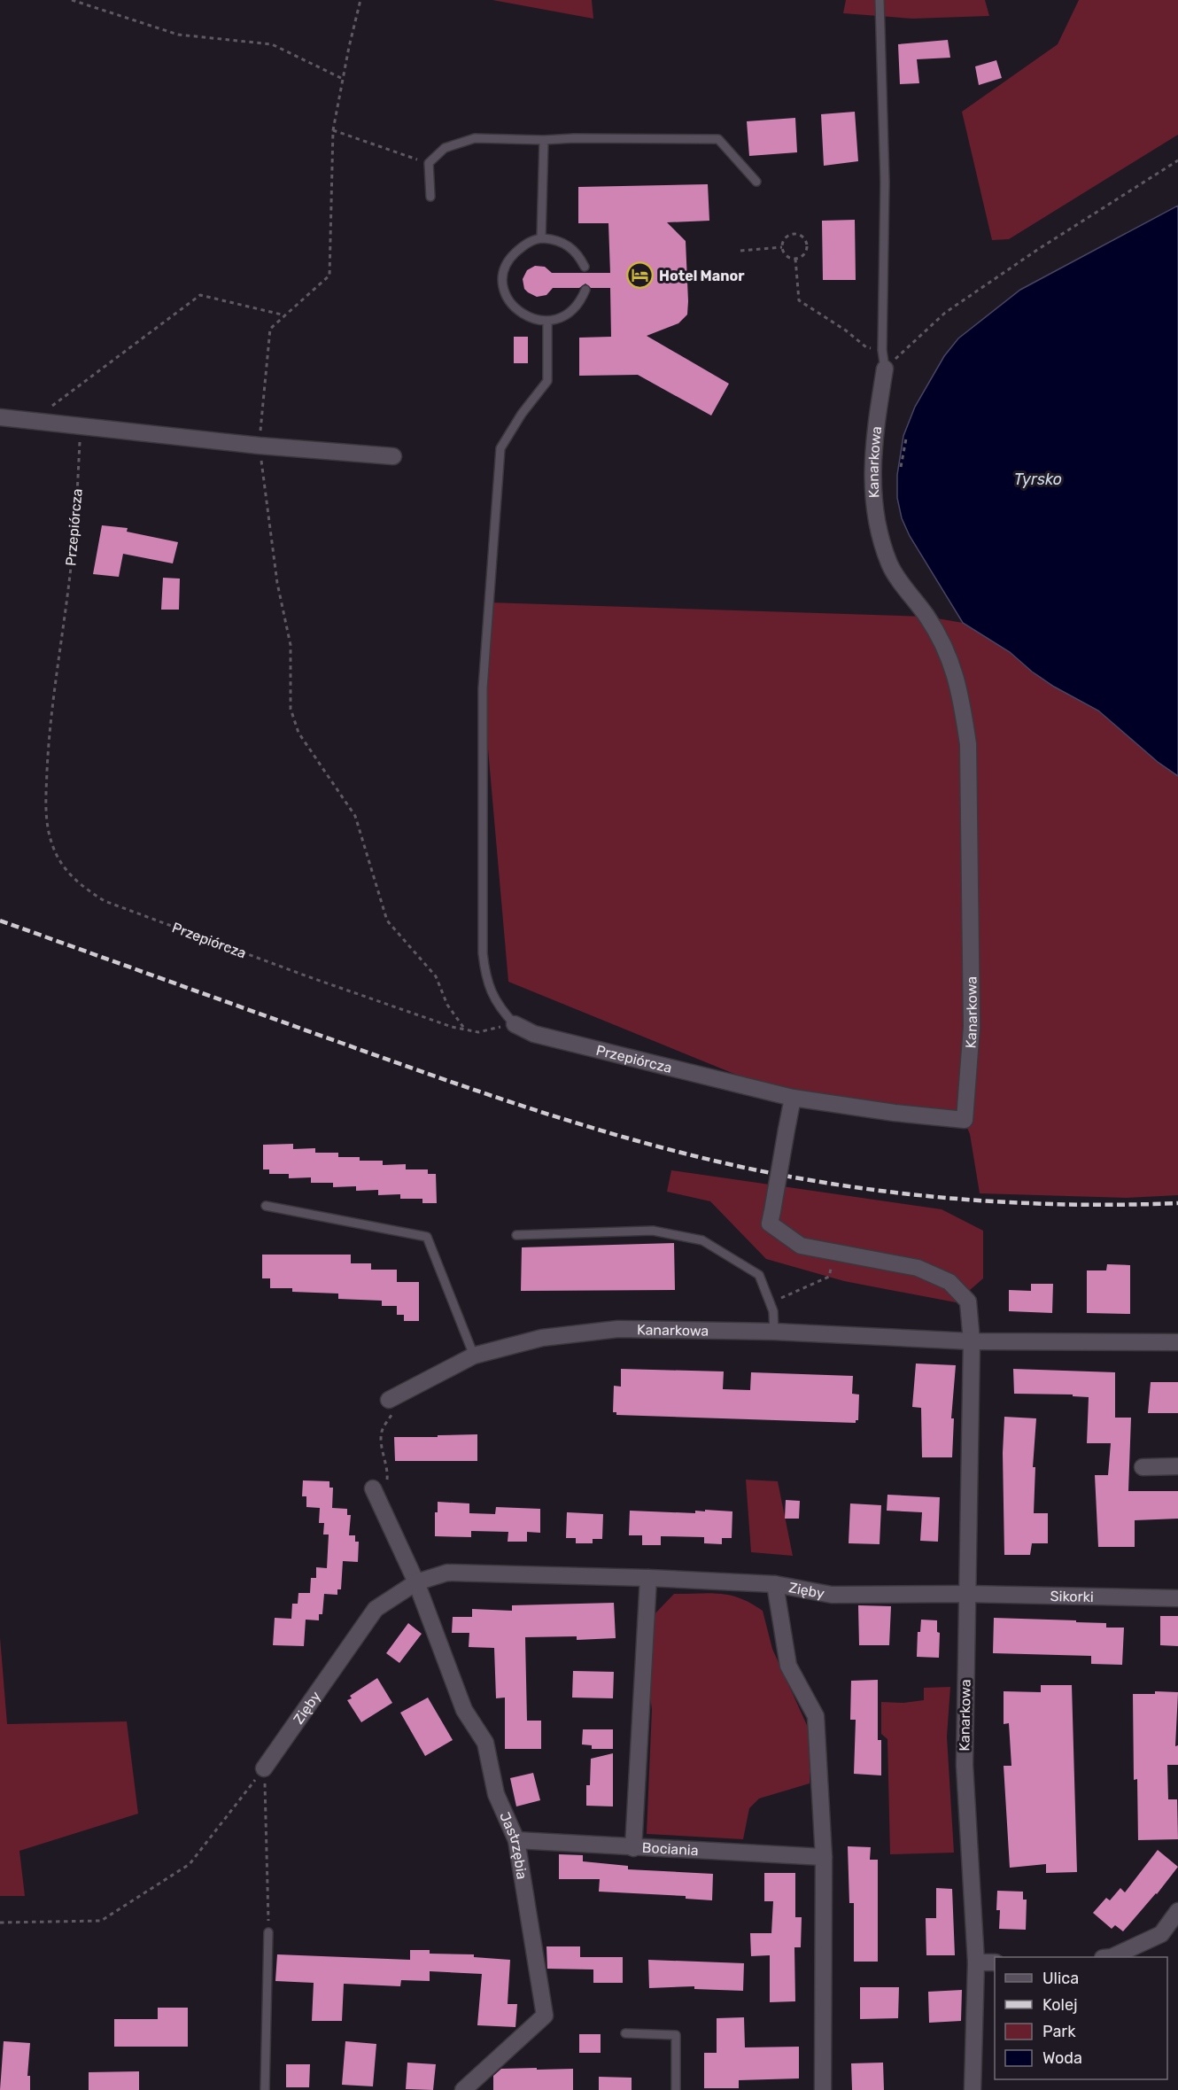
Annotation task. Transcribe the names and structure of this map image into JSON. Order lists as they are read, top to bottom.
{
  "streets": {
    "street": [
      "Kanarkowa",
      "Przepiórcza",
      "Zięby",
      "Sikorki",
      "Jastrzębia",
      "Bociania"
    ]
  },
  "crossings": [
    ["Kanarkowa", "Przepiórcza"],
    ["Kanarkowa", "Zięby"],
    ["Kanarkowa", "Sikorki"],
    ["Zięby", "Sikorki"],
    ["Zięby", "Jastrzębia"],
    ["Jastrzębia", "Bociania"]
  ],
  "water": ["Tyrsko"],
  "places": {
    "hotel": ["Hotel Manor"]
  },
  "legend": [
    "Ulica",
    "Kolej",
    "Park",
    "Woda"
  ]
}
